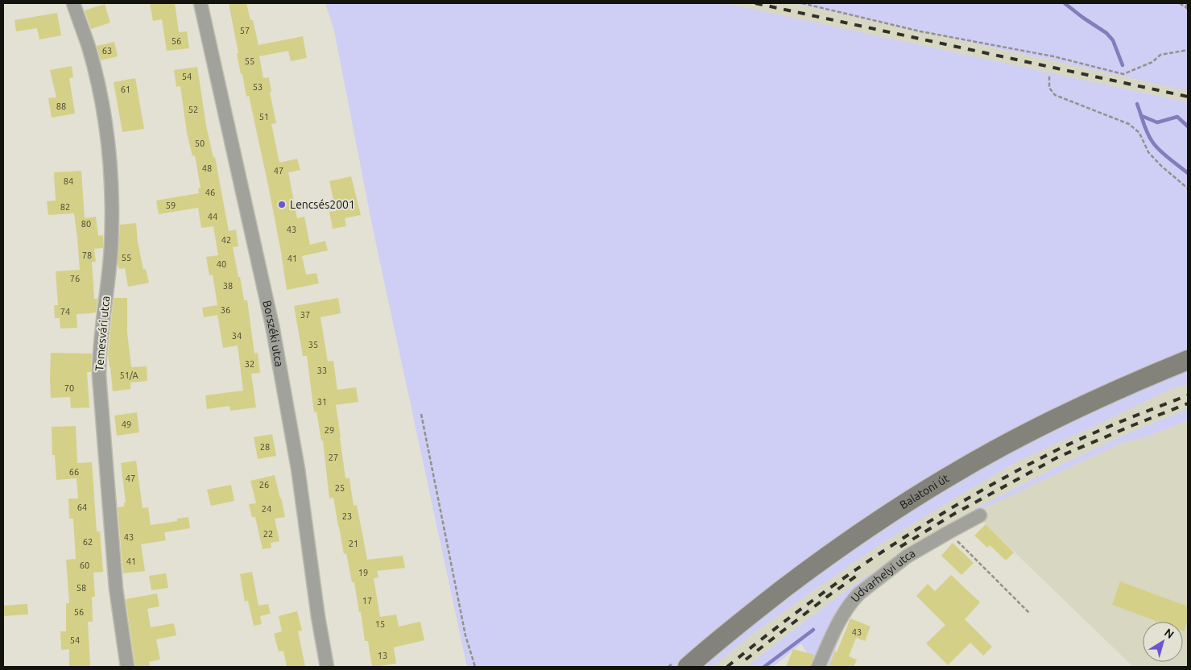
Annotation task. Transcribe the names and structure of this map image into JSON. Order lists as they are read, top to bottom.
{
  "streets": {
    "main road": ["Balatoni út"],
    "street": ["Temesvári utca", "Borszéki utca", "Udvarhelyi utca"]
  },
  "places": ["Lencsés2001"],
  "house_numbers": [
    "57",
    "56",
    "63",
    "55",
    "54",
    "53",
    "61",
    "88",
    "52",
    "51",
    "50",
    "48",
    "47",
    "84",
    "46",
    "59",
    "82",
    "44",
    "80",
    "43",
    "42",
    "78",
    "55",
    "41",
    "40",
    "76",
    "38",
    "36",
    "74",
    "37",
    "34",
    "35",
    "32",
    "33",
    "51/A",
    "70",
    "31",
    "49",
    "29",
    "28",
    "27",
    "66",
    "47",
    "26",
    "25",
    "64",
    "24",
    "23",
    "22",
    "43",
    "62",
    "21",
    "41",
    "60",
    "19",
    "58",
    "17",
    "56",
    "15",
    "43",
    "54",
    "13"
  ],
  "north": "top right"
}
